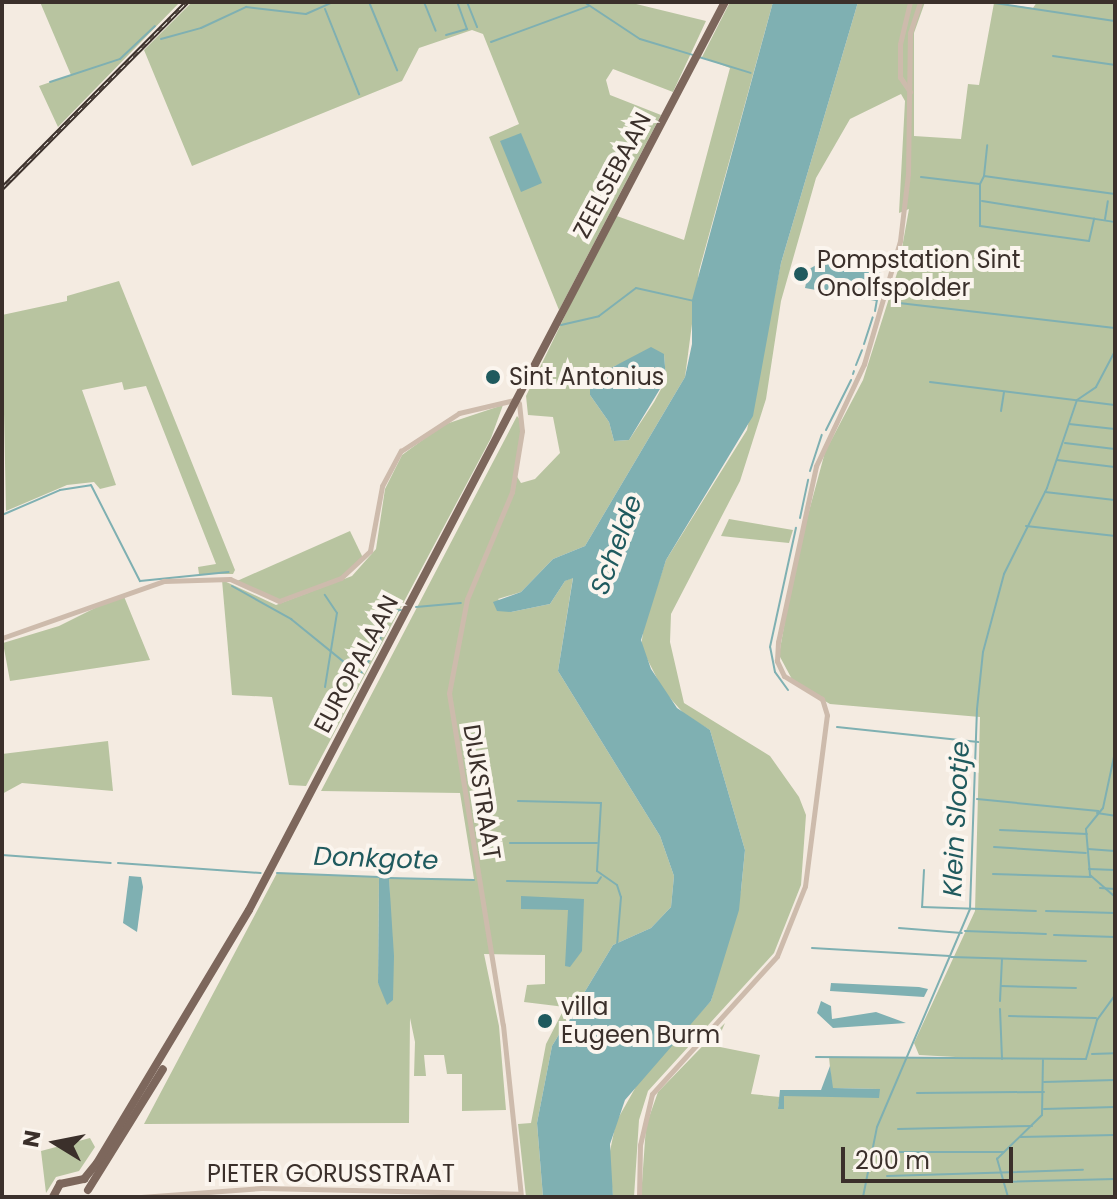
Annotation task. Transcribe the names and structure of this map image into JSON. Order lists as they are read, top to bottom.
{
  "streets": {
    "main road": ["ZEELSEBAAN", "EUROPALAAN"],
    "street": ["DIJKSTRAAT", "PIETER GORUSSTRAAT"]
  },
  "crossings": [
    ["ZEELSEBAAN", "EUROPALAAN"],
    ["ZEELSEBAAN", "DIJKSTRAAT"],
    ["DIJKSTRAAT", "PIETER GORUSSTRAAT"]
  ],
  "water": ["Schelde", "Klein Slootje", "Donkgote"],
  "places": ["Pompstation Sint Onolfspolder", "Sint Antonius", "villa Eugeen Burm"],
  "scale_bar": "200 m",
  "north": "left"
}
